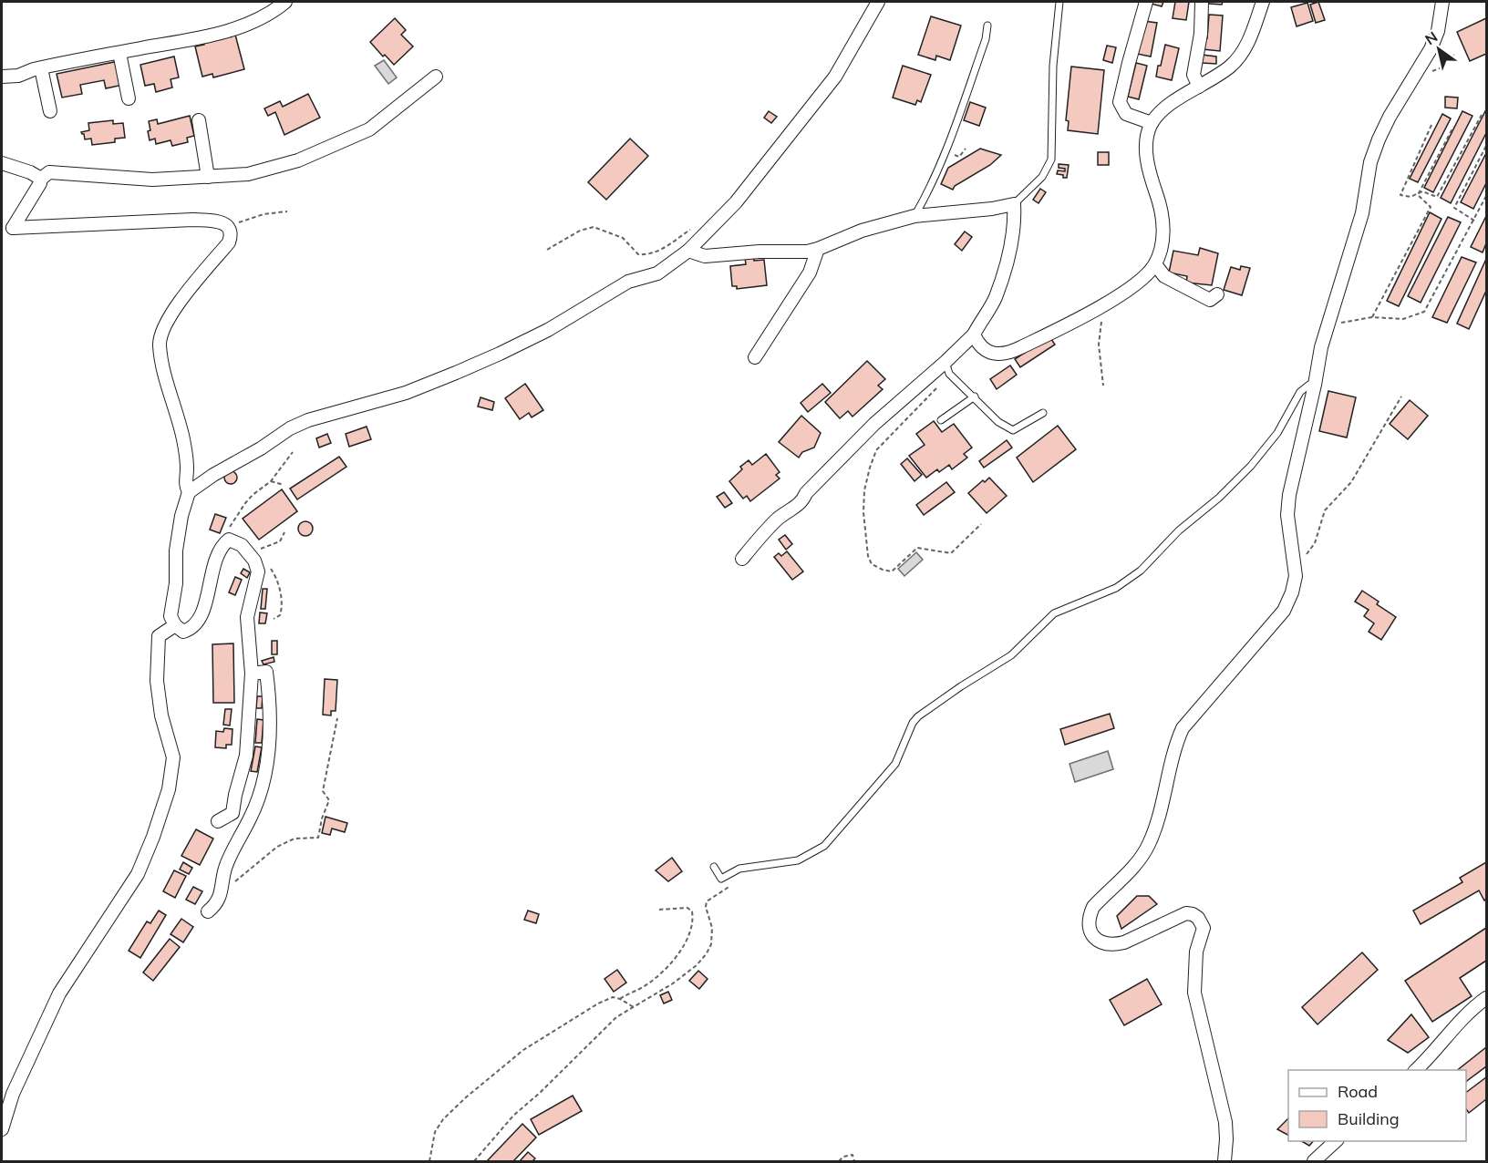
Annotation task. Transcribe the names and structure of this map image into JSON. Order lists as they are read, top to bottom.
{
  "legend": ["Road", "Building"],
  "north": "top left"
}
